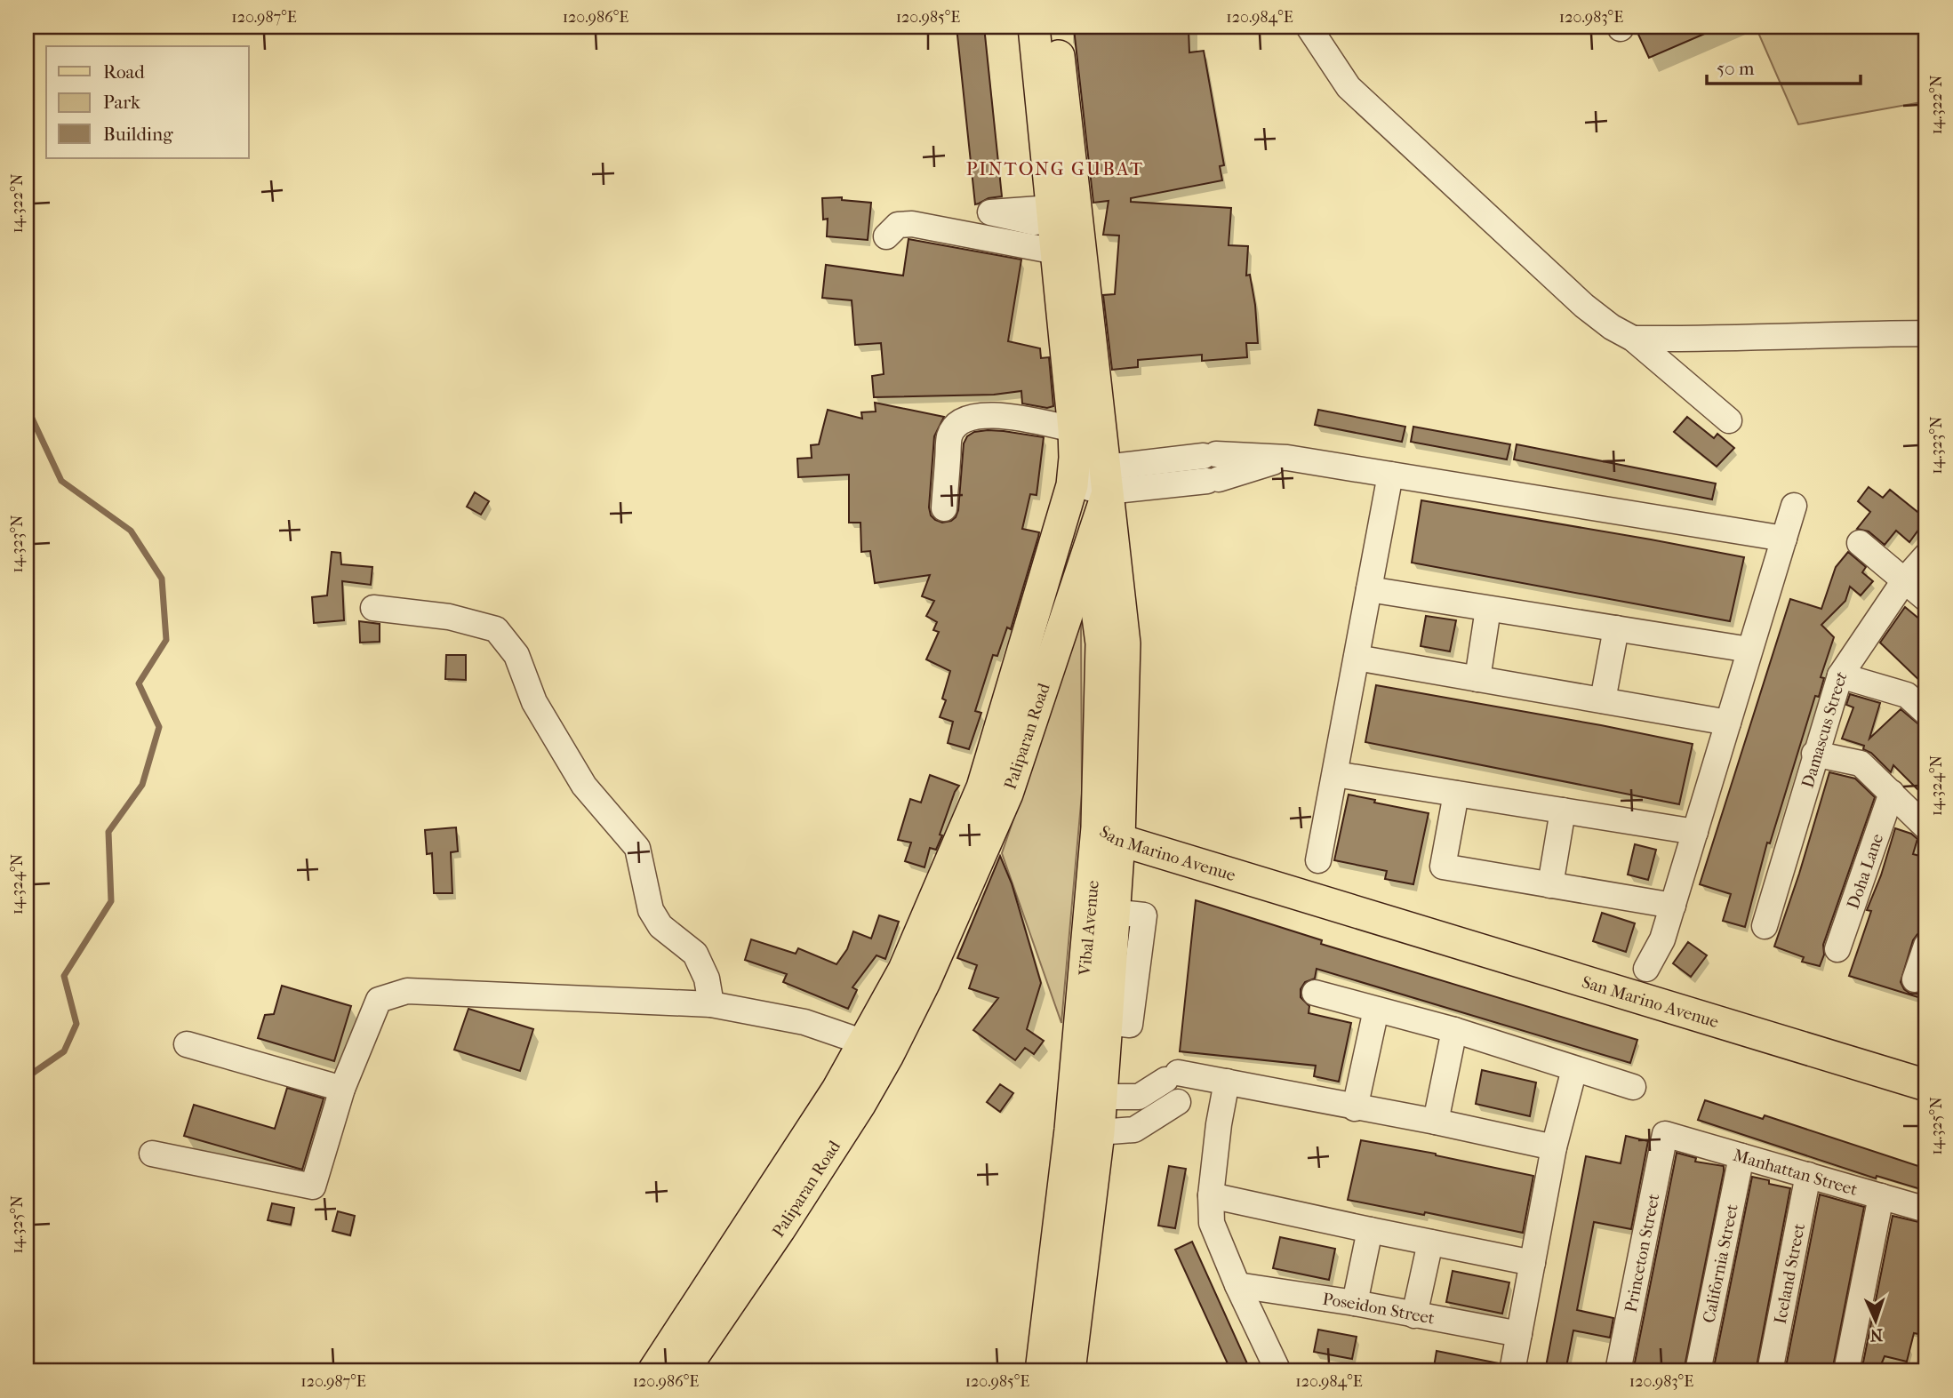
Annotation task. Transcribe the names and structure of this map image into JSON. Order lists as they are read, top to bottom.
{
  "streets": {
    "main road": ["Paliparan Road", "San Marino Avenue", "Vibal Avenue"],
    "street": [
      "Damascus Street",
      "Doha Lane",
      "Manhattan Street",
      "Princeton Street",
      "California Street",
      "Iceland Street",
      "Poseidon Street"
    ]
  },
  "crossings": [
    ["Paliparan Road", "Vibal Avenue"],
    ["San Marino Avenue", "Vibal Avenue"],
    ["Manhattan Street", "Princeton Street"],
    ["Manhattan Street", "California Street"],
    ["Manhattan Street", "Iceland Street"]
  ],
  "districts": ["PINTONG GUBAT"],
  "legend": ["Road", "Park", "Building"],
  "scale_bar": "50 m",
  "north": "bottom",
  "coordinates": [
    "120.987°E",
    "120.986°E",
    "120.985°E",
    "120.984°E",
    "120.983°E",
    "14.322°N",
    "14.323°N",
    "14.324°N",
    "14.325°N"
  ]
}
